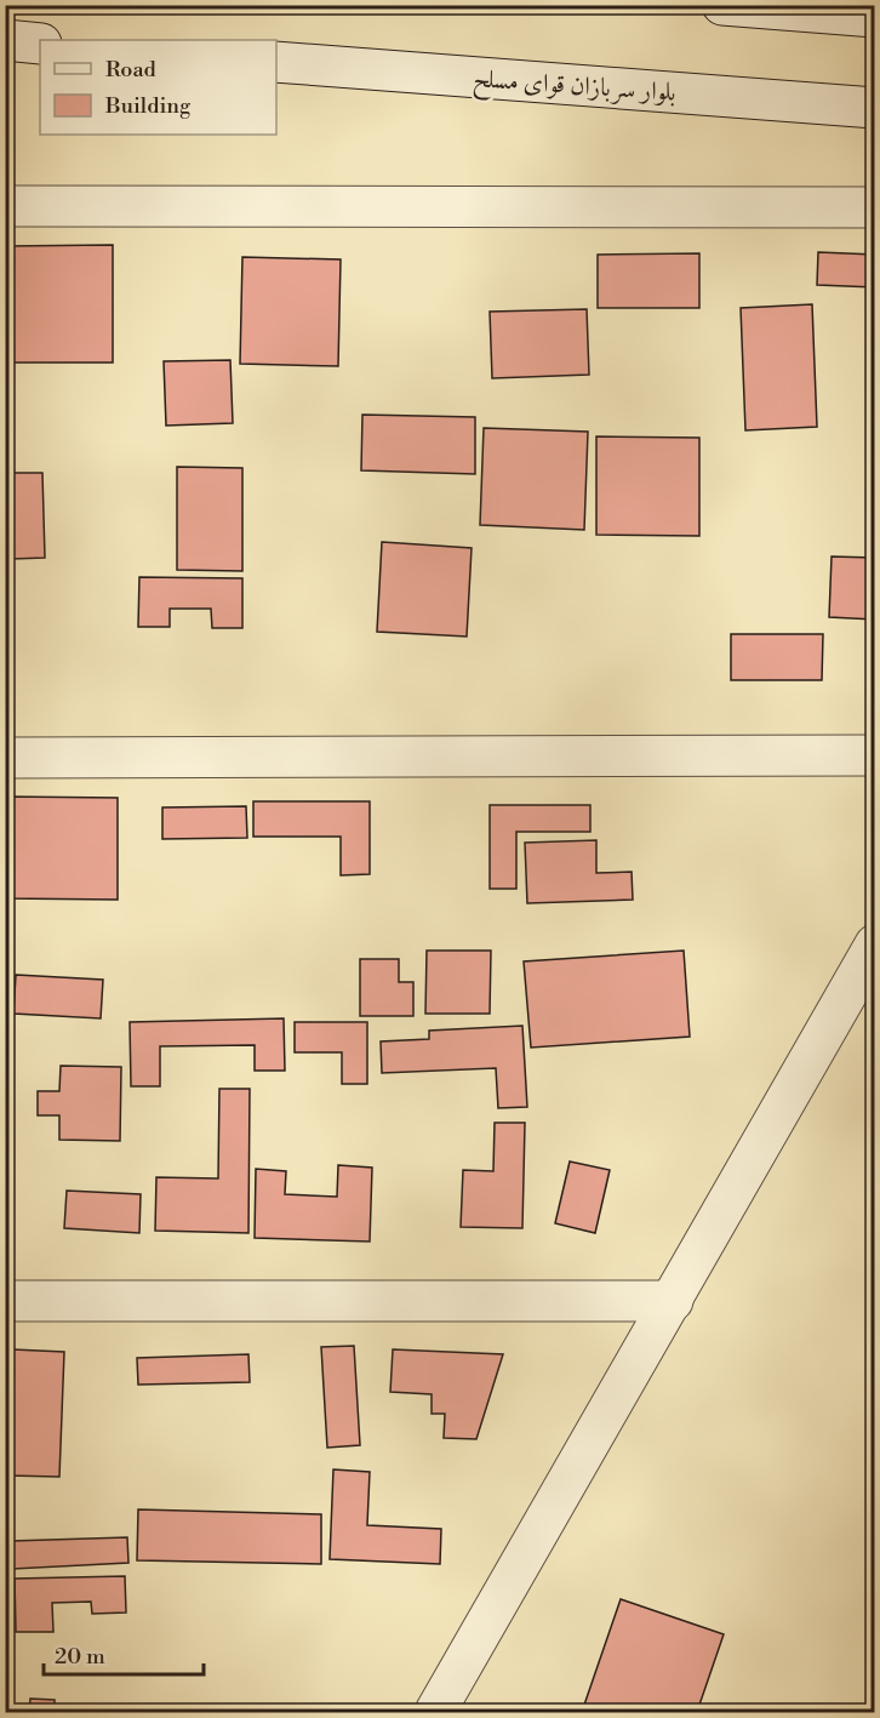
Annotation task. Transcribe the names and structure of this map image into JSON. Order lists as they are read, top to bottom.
{
  "streets": {
    "street": ["بلوار سربازان قوای مسلح"]
  },
  "legend": ["Road", "Building"],
  "scale_bar": "20 m"
}
